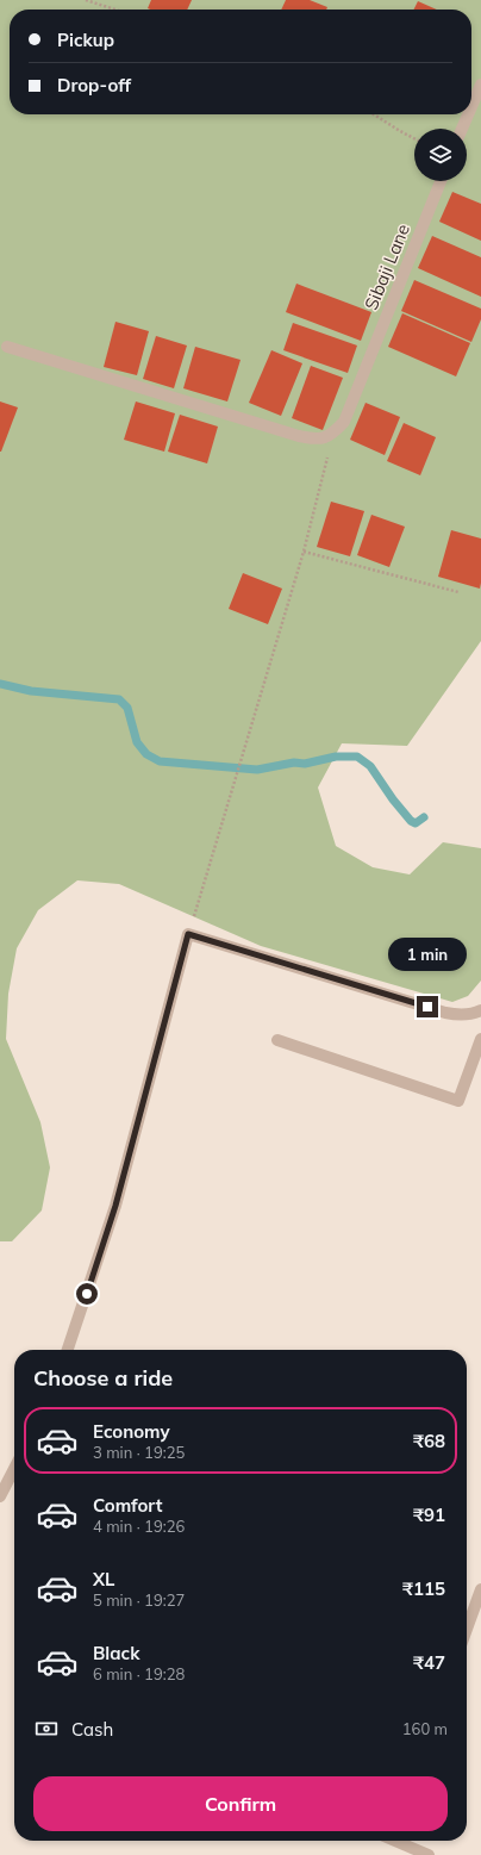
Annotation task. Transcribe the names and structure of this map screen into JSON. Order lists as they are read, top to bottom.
{
  "streets": {
    "street": ["Sibaji Lane"]
  },
  "page": {
    "banner": ["Pickup", "Drop-off"],
    "bubble": "1 min",
    "heading": "Choose a ride",
    "list": [
      {
        "name": "Economy",
        "note": "3 min · 19:25",
        "value": "₹68"
      },
      {
        "name": "Comfort",
        "note": "4 min · 19:26",
        "value": "₹91"
      },
      {
        "name": "XL",
        "note": "5 min · 19:27",
        "value": "₹115"
      },
      {
        "name": "Black",
        "note": "6 min · 19:28",
        "value": "₹47"
      }
    ],
    "pay": ["Cash", "160 m"],
    "buttons": "Confirm"
  }
}
